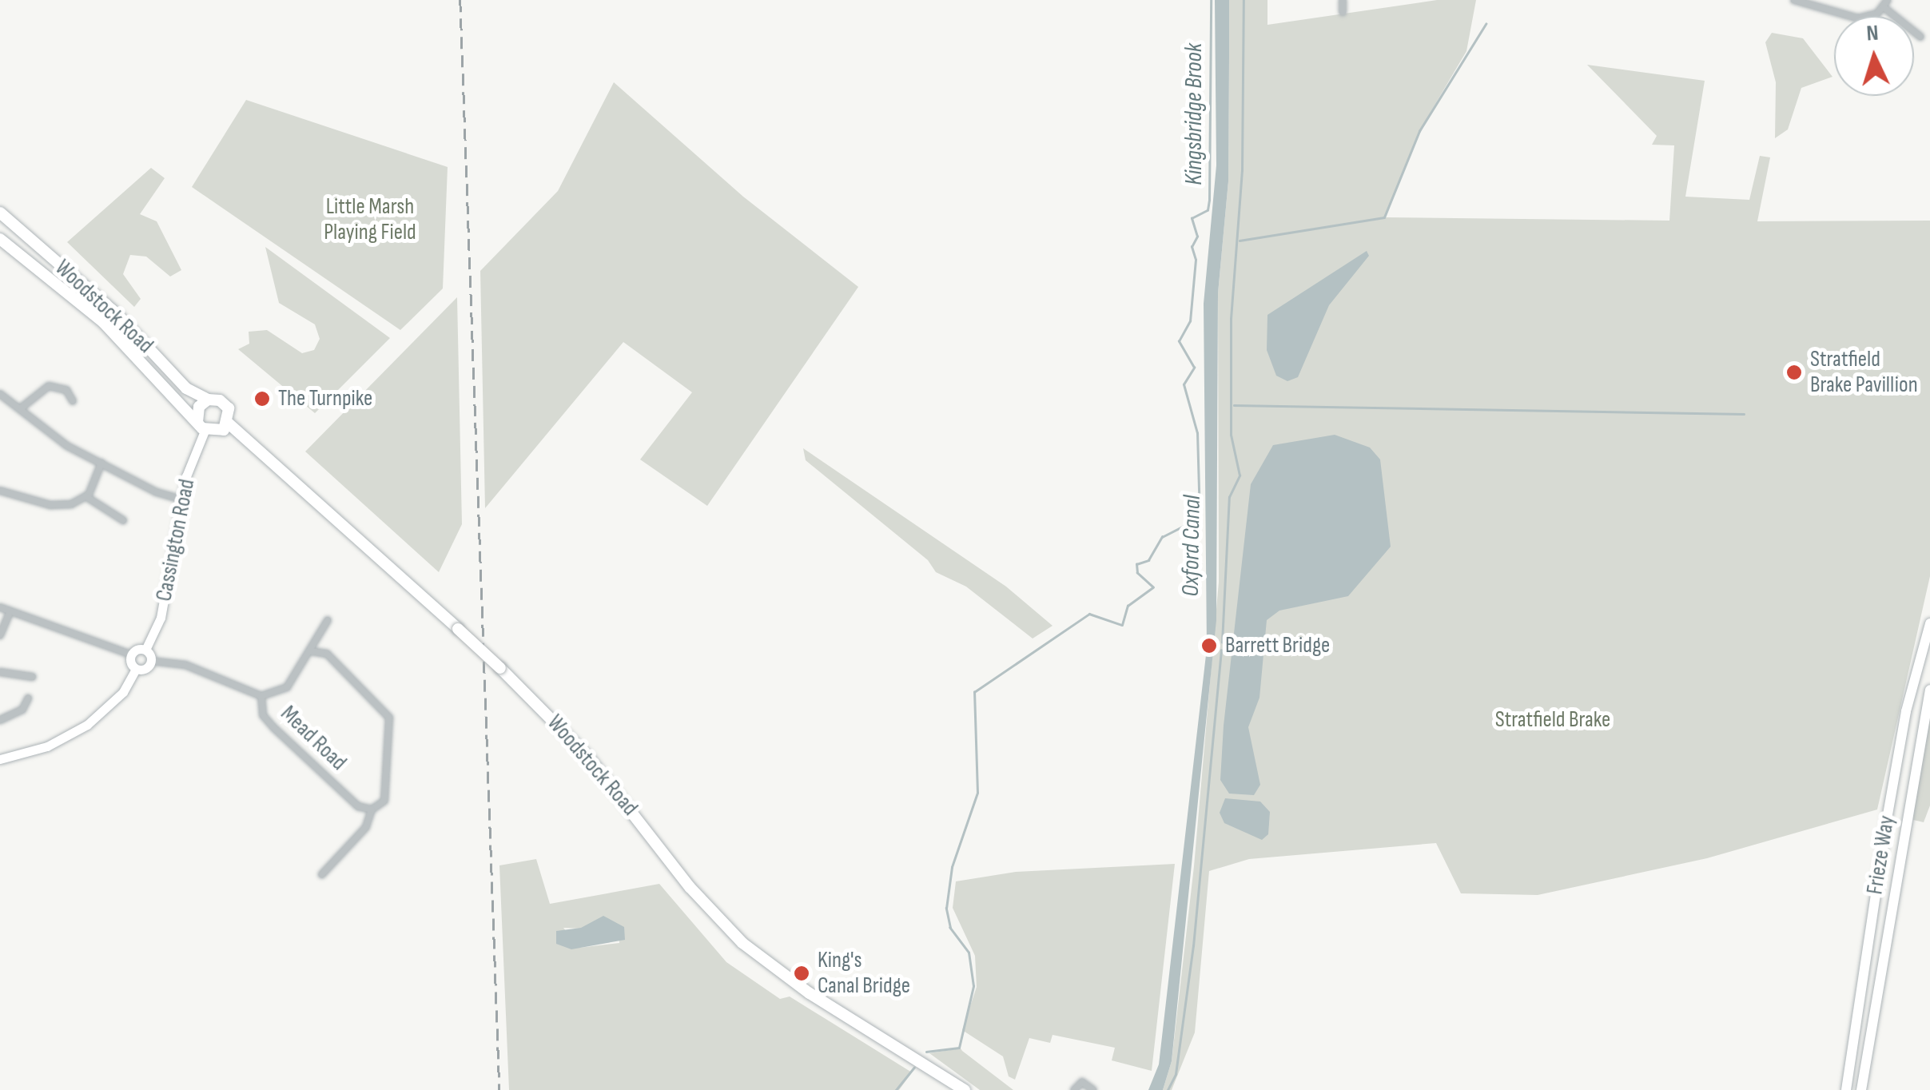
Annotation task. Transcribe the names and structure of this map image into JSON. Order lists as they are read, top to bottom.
{
  "streets": {
    "highway": ["Woodstock Road"],
    "main road": ["Frieze Way"],
    "street": ["Cassington Road", "Mead Road"]
  },
  "crossings": [
    ["Woodstock Road", "Cassington Road"]
  ],
  "water": ["Kingsbridge Brook", "Oxford Canal"],
  "parks": ["Little Marsh Playing Field", "Stratfield Brake"],
  "places": [
    "Stratfield Brake Pavillion",
    "The Turnpike",
    "Barrett Bridge",
    "King's Canal Bridge"
  ],
  "north": "top"
}
